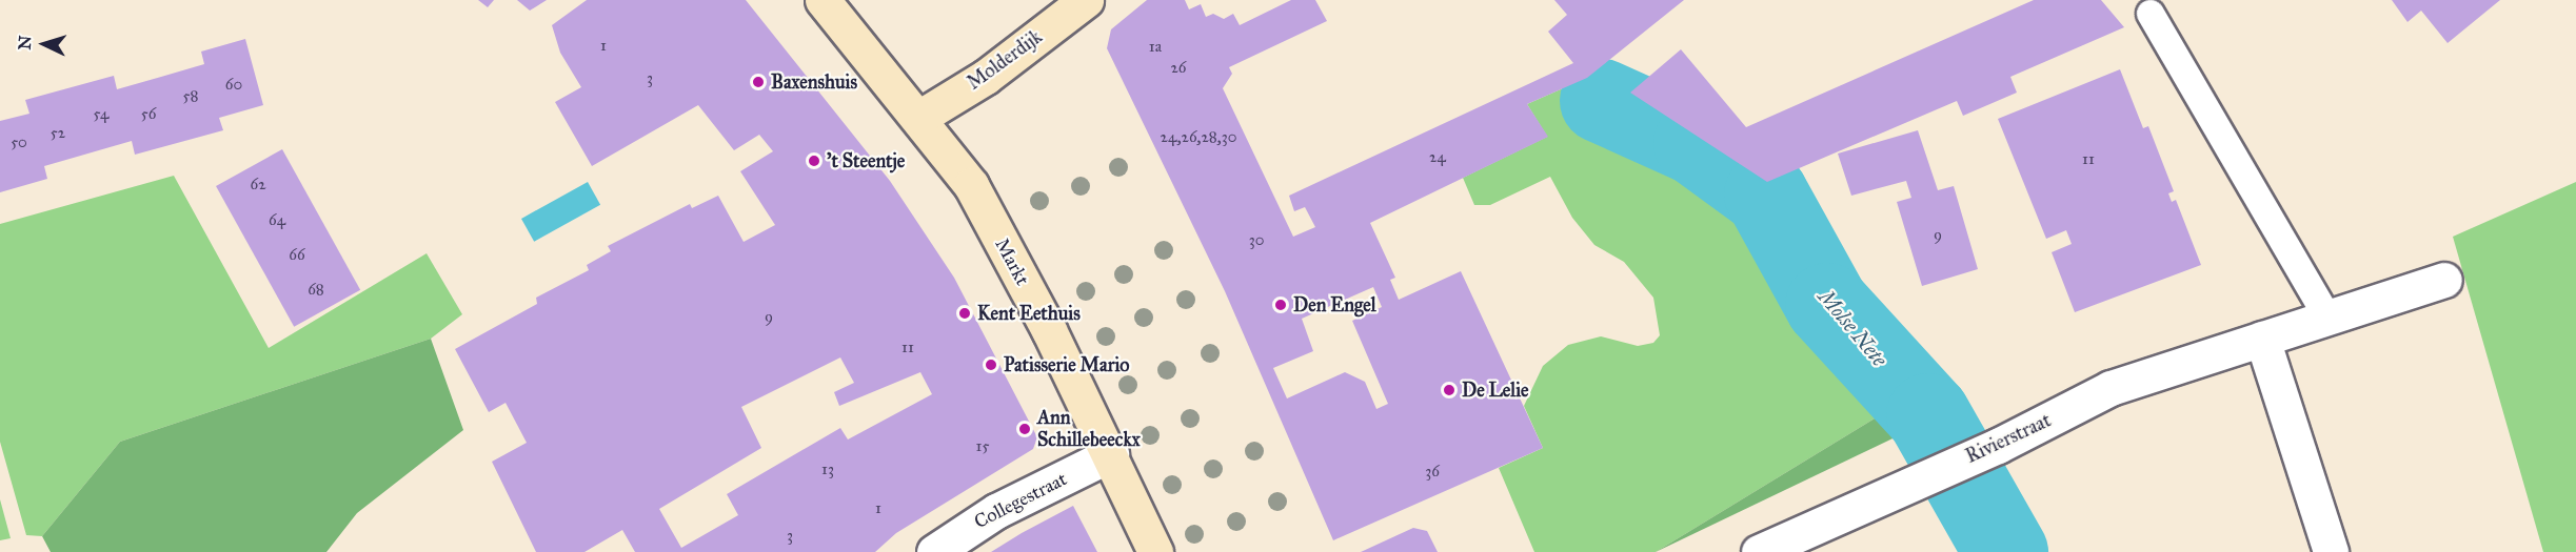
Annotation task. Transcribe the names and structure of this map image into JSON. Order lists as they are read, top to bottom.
{
  "streets": {
    "street": [
      "Molderdijk",
      "Markt",
      "Rivierstraat",
      "Collegestraat"
    ]
  },
  "crossings": [
    ["Molderdijk", "Markt"],
    ["Markt", "Collegestraat"]
  ],
  "water": ["Molse Nete"],
  "places": [
    "Baxenshuis",
    "'t Steentje",
    "Den Engel",
    "Kent Eethuis",
    "Patisserie Mario",
    "De Lelie",
    "Ann Schillebeeckx"
  ],
  "house_numbers": [
    "1",
    "1a",
    "26",
    "3",
    "60",
    "58",
    "54",
    "56",
    "52",
    "24,26,28,30",
    "50",
    "24",
    "11",
    "62",
    "64",
    "9",
    "30",
    "66",
    "68",
    "9",
    "11",
    "15",
    "13",
    "36",
    "1",
    "3"
  ],
  "north": "left"
}
